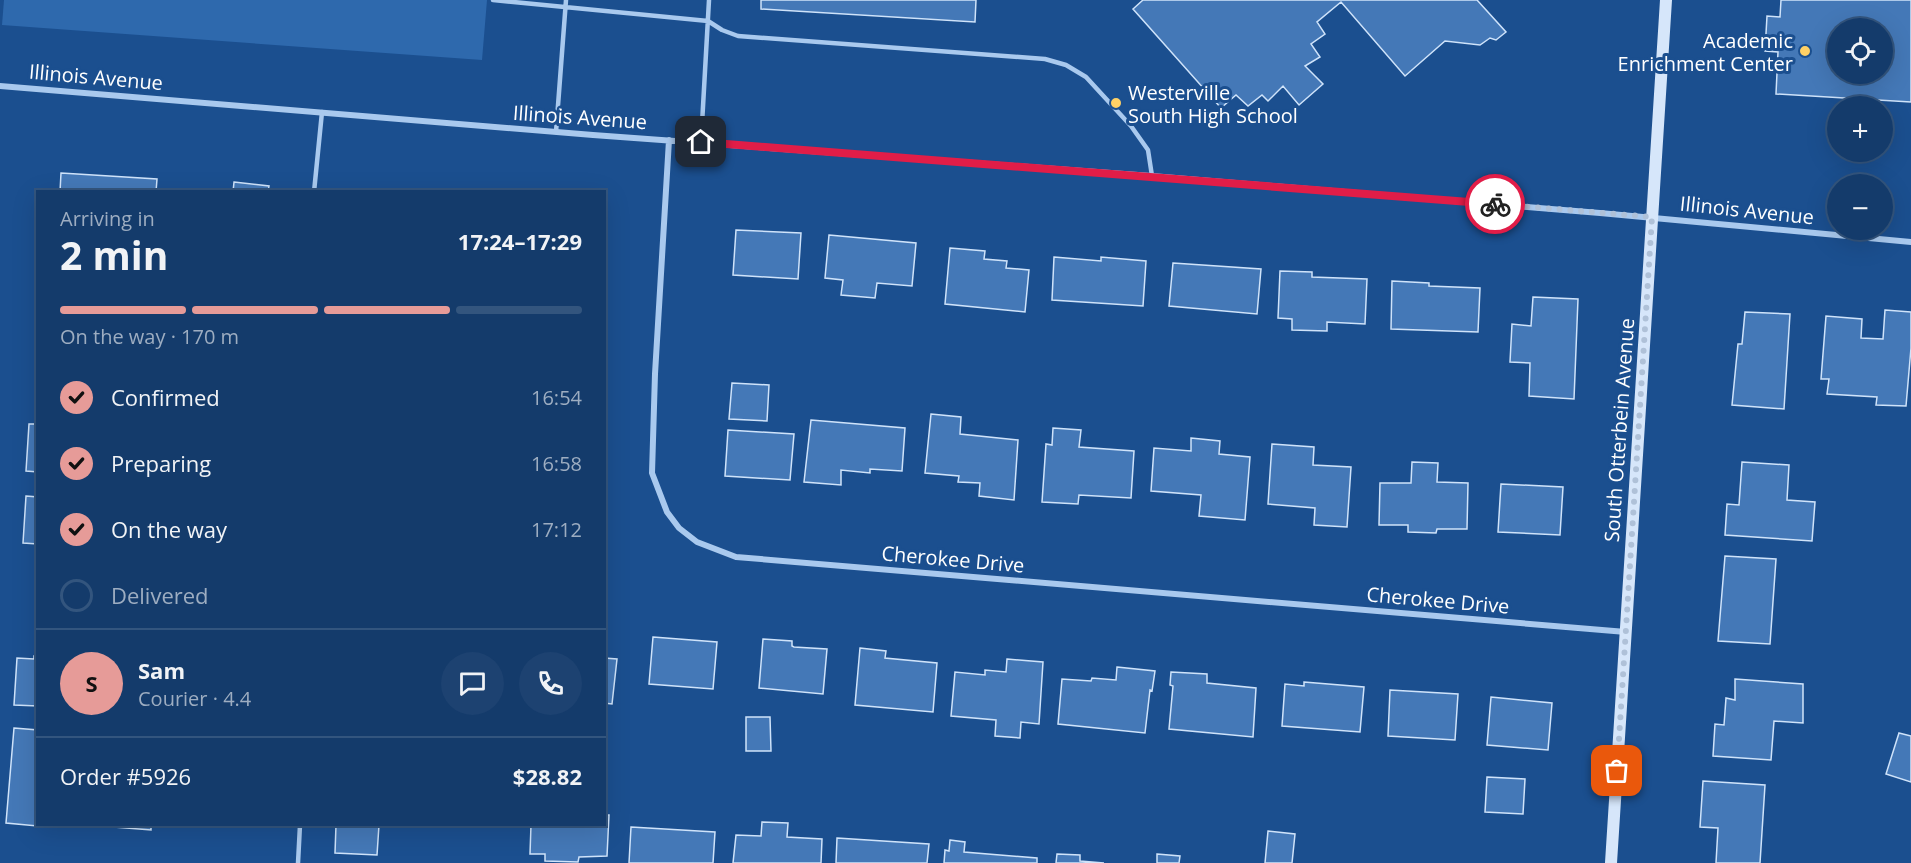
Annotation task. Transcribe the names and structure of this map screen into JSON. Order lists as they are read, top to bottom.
{
  "streets": {
    "street": ["Illinois Avenue", "South Otterbein Avenue", "Cherokee Drive"]
  },
  "crossings": [
    ["Illinois Avenue", "South Otterbein Avenue"],
    ["Illinois Avenue", "Cherokee Drive"],
    ["South Otterbein Avenue", "Cherokee Drive"]
  ],
  "places": ["Academic Enrichment Center", "Westerville South High School"],
  "page": {
    "map_buttons": ["+", "−"],
    "heading": ["2 min", "Arriving in", "17:24–17:29"],
    "panel": [
      "Sam",
      "Courier · 4.4",
      "Order #5926",
      "$28.82"
    ],
    "bar": "On the way · 170 m",
    "list": [
      ["Confirmed", "16:54"],
      ["Preparing", "16:58"],
      ["On the way", "17:12"],
      "Delivered"
    ],
    "round": "S"
  }
}
